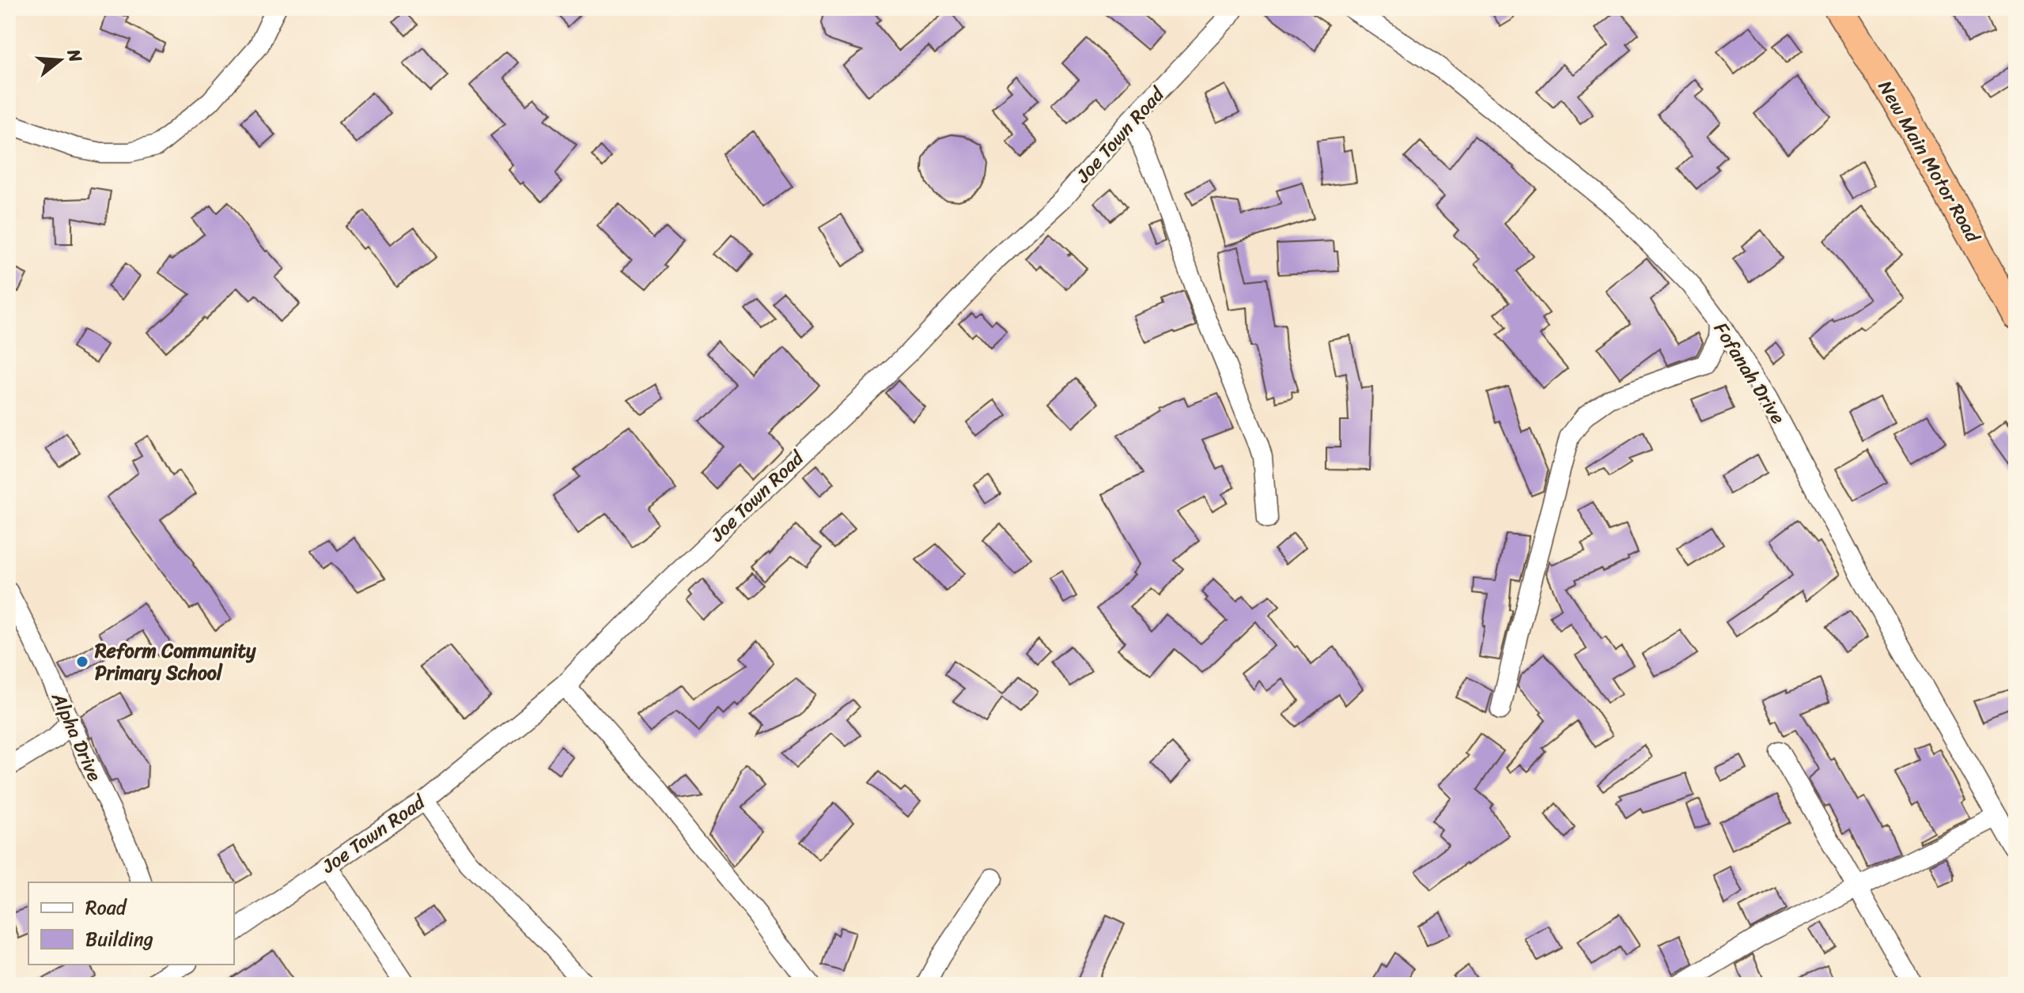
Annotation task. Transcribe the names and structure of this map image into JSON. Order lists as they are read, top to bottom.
{
  "streets": {
    "highway": ["New Main Motor Road"],
    "street": ["Joe Town Road", "Fofanah Drive", "Alpha Drive"]
  },
  "places": ["Reform Community Primary School"],
  "legend": ["Road", "Building"],
  "north": "right"
}
